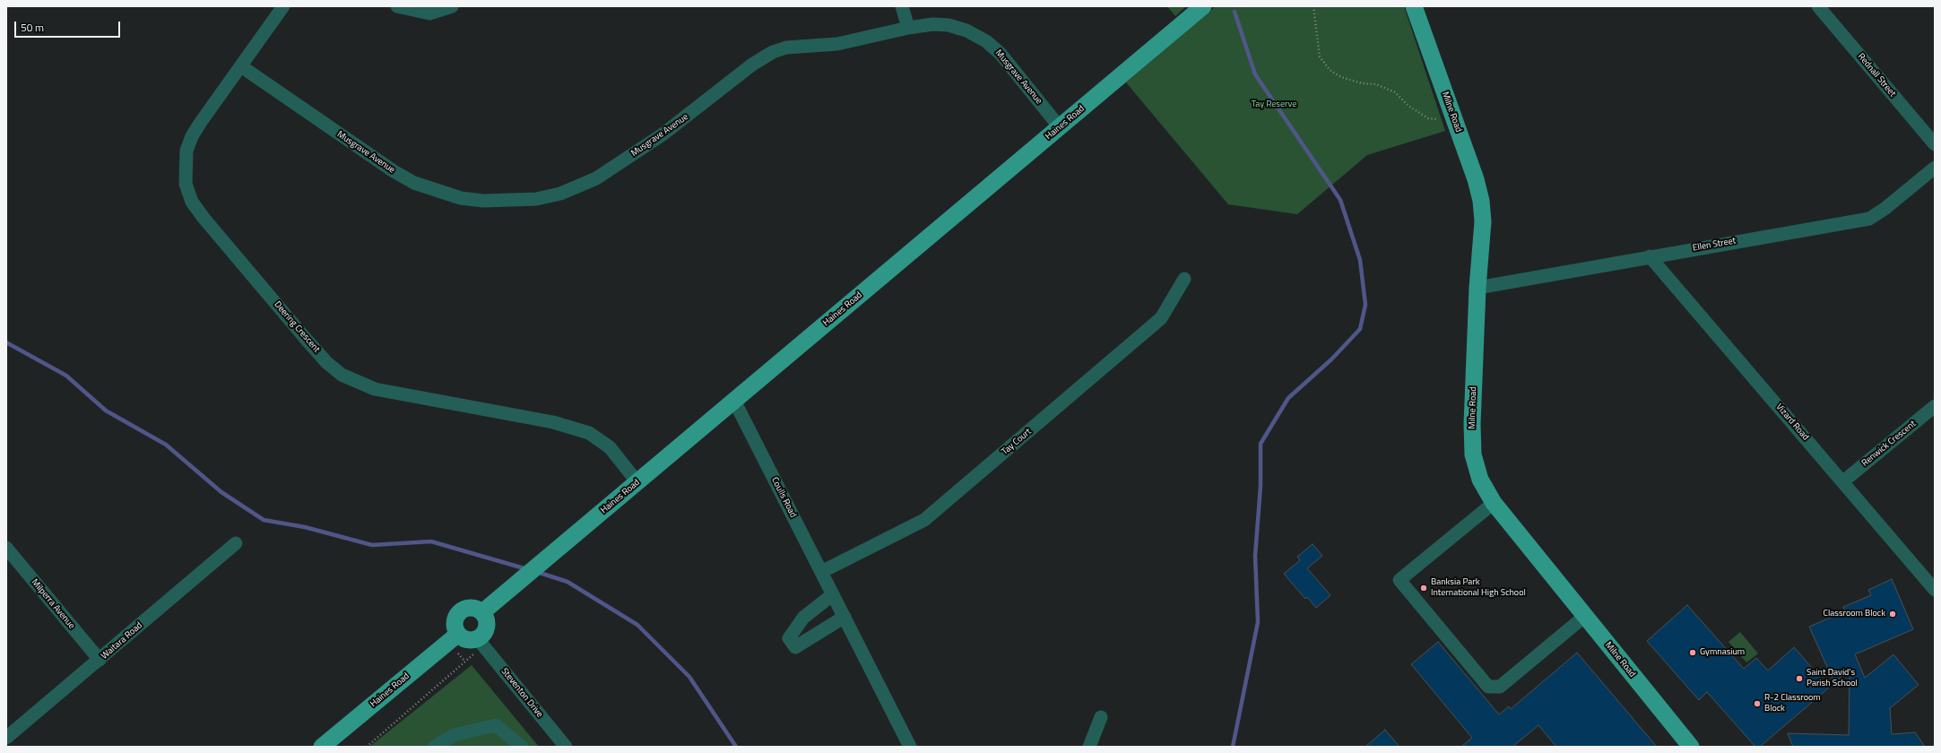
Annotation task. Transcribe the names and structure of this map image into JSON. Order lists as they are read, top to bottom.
{
  "streets": {
    "main road": ["Milne Road", "Haines Road"],
    "street": [
      "Rednall Street",
      "Musgrave Avenue",
      "Ellen Street",
      "Deering Crescent",
      "Vizard Road",
      "Tay Court",
      "Renwick Crescent",
      "Coulls Road",
      "Milperra Avenue",
      "Waitara Road",
      "Steventon Drive"
    ]
  },
  "crossings": [
    ["Musgrave Avenue", "Haines Road"],
    ["Musgrave Avenue", "Deering Crescent"],
    ["Milne Road", "Ellen Street"],
    ["Haines Road", "Deering Crescent"],
    ["Haines Road", "Coulls Road"],
    ["Haines Road", "Steventon Drive"],
    ["Ellen Street", "Vizard Road"],
    ["Vizard Road", "Renwick Crescent"],
    ["Tay Court", "Coulls Road"],
    ["Milperra Avenue", "Waitara Road"]
  ],
  "parks": ["Tay Reserve"],
  "places": [
    "Banksia Park International High School",
    "Classroom Block",
    "Gymnasium",
    "Saint David's Parish School",
    "R-2 Classroom Block"
  ],
  "scale_bar": "50 m"
}
